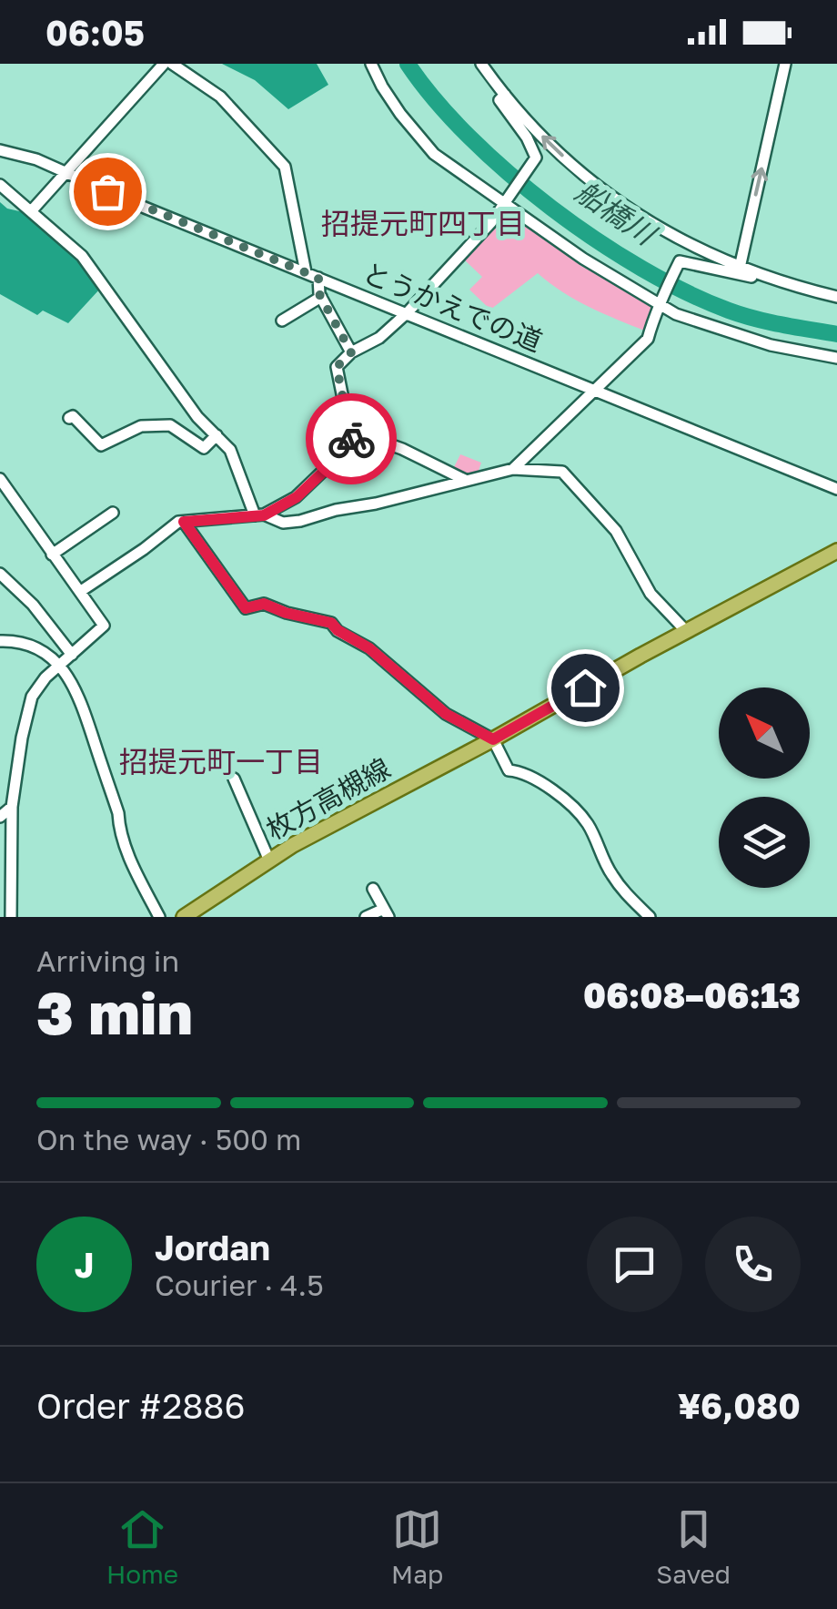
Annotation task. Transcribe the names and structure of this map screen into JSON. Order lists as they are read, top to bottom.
{
  "streets": {
    "main road": ["枚方高槻線"],
    "street": ["とうかえでの道"]
  },
  "districts": ["招提元町四丁目", "招提元町一丁目"],
  "water": ["船橋川"],
  "north": "top left",
  "page": {
    "status": "06:05",
    "heading": ["3 min", "Arriving in", "06:08–06:13"],
    "panel": [
      "Jordan",
      "Courier · 4.5",
      "Order #2886",
      "¥6,080"
    ],
    "bar": "On the way · 500 m",
    "round": "J",
    "tabs": ["Home", "Map", "Saved"]
  }
}
